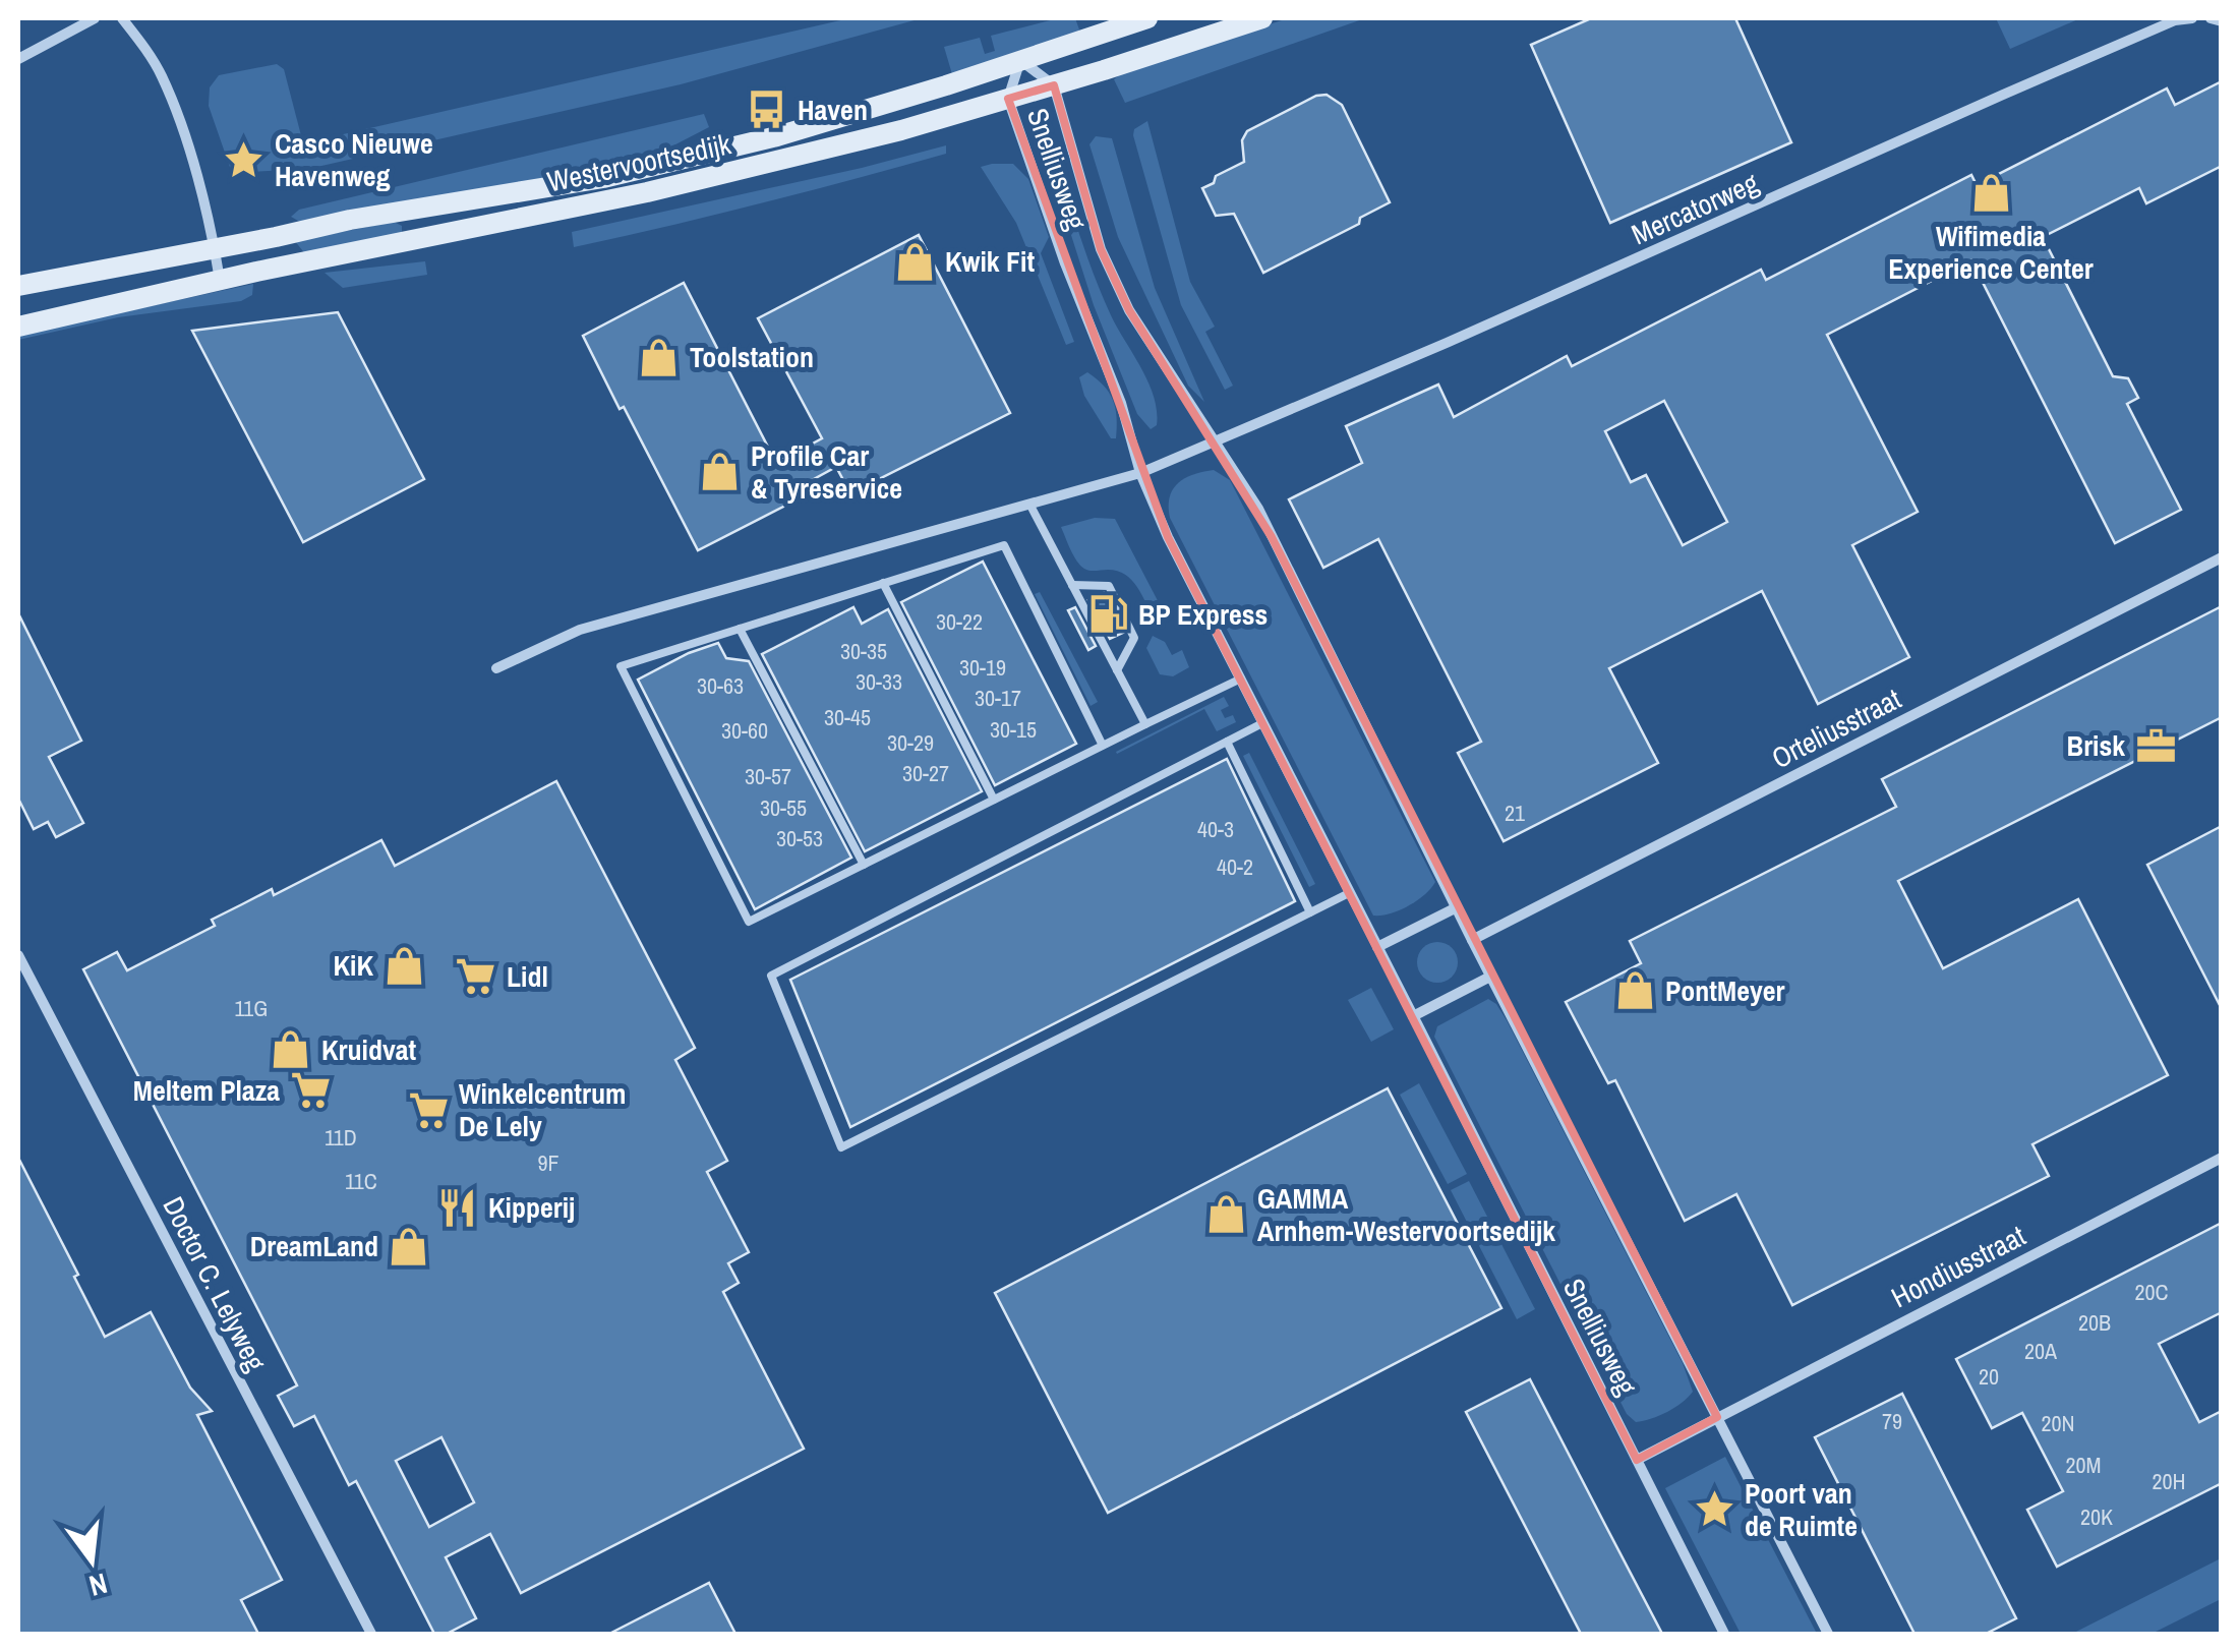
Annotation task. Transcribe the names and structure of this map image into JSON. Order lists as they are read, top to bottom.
{
  "streets": {
    "main road": ["Westervoortsedijk"],
    "street": [
      "Snelliusweg",
      "Mercatorweg",
      "Orteliusstraat",
      "Hondiusstraat",
      "Doctor C. Lelyweg"
    ]
  },
  "crossings": [
    ["Westervoortsedijk", "Snelliusweg"],
    ["Snelliusweg", "Mercatorweg"],
    ["Snelliusweg", "Orteliusstraat"],
    ["Snelliusweg", "Hondiusstraat"]
  ],
  "places": {
    "bus stop": ["Haven"],
    "place": ["Casco Nieuwe Havenweg", "Poort van de Ruimte"],
    "shop": [
      "Wifimedia Experience Center",
      "Kwik Fit",
      "Toolstation",
      "Profile Car & Tyreservice",
      "KiK",
      "PontMeyer",
      "Kruidvat",
      "GAMMA Arnhem-Westervoortsedijk",
      "DreamLand"
    ],
    "fuel station": ["BP Express"],
    "office": ["Brisk"],
    "supermarket": ["Lidl", "Meltem Plaza", "Winkelcentrum De Lely"],
    "restaurant": ["Kipperij"]
  },
  "house_numbers": [
    "30-22",
    "30-35",
    "30-19",
    "30-33",
    "30-63",
    "30-17",
    "30-45",
    "30-15",
    "30-60",
    "30-29",
    "30-27",
    "30-57",
    "30-55",
    "21",
    "40-3",
    "30-53",
    "40-2",
    "11G",
    "11D",
    "9F",
    "11C",
    "20C",
    "20B",
    "20A",
    "20",
    "79",
    "20N",
    "20M",
    "20H",
    "20K"
  ],
  "north": "bottom"
}
